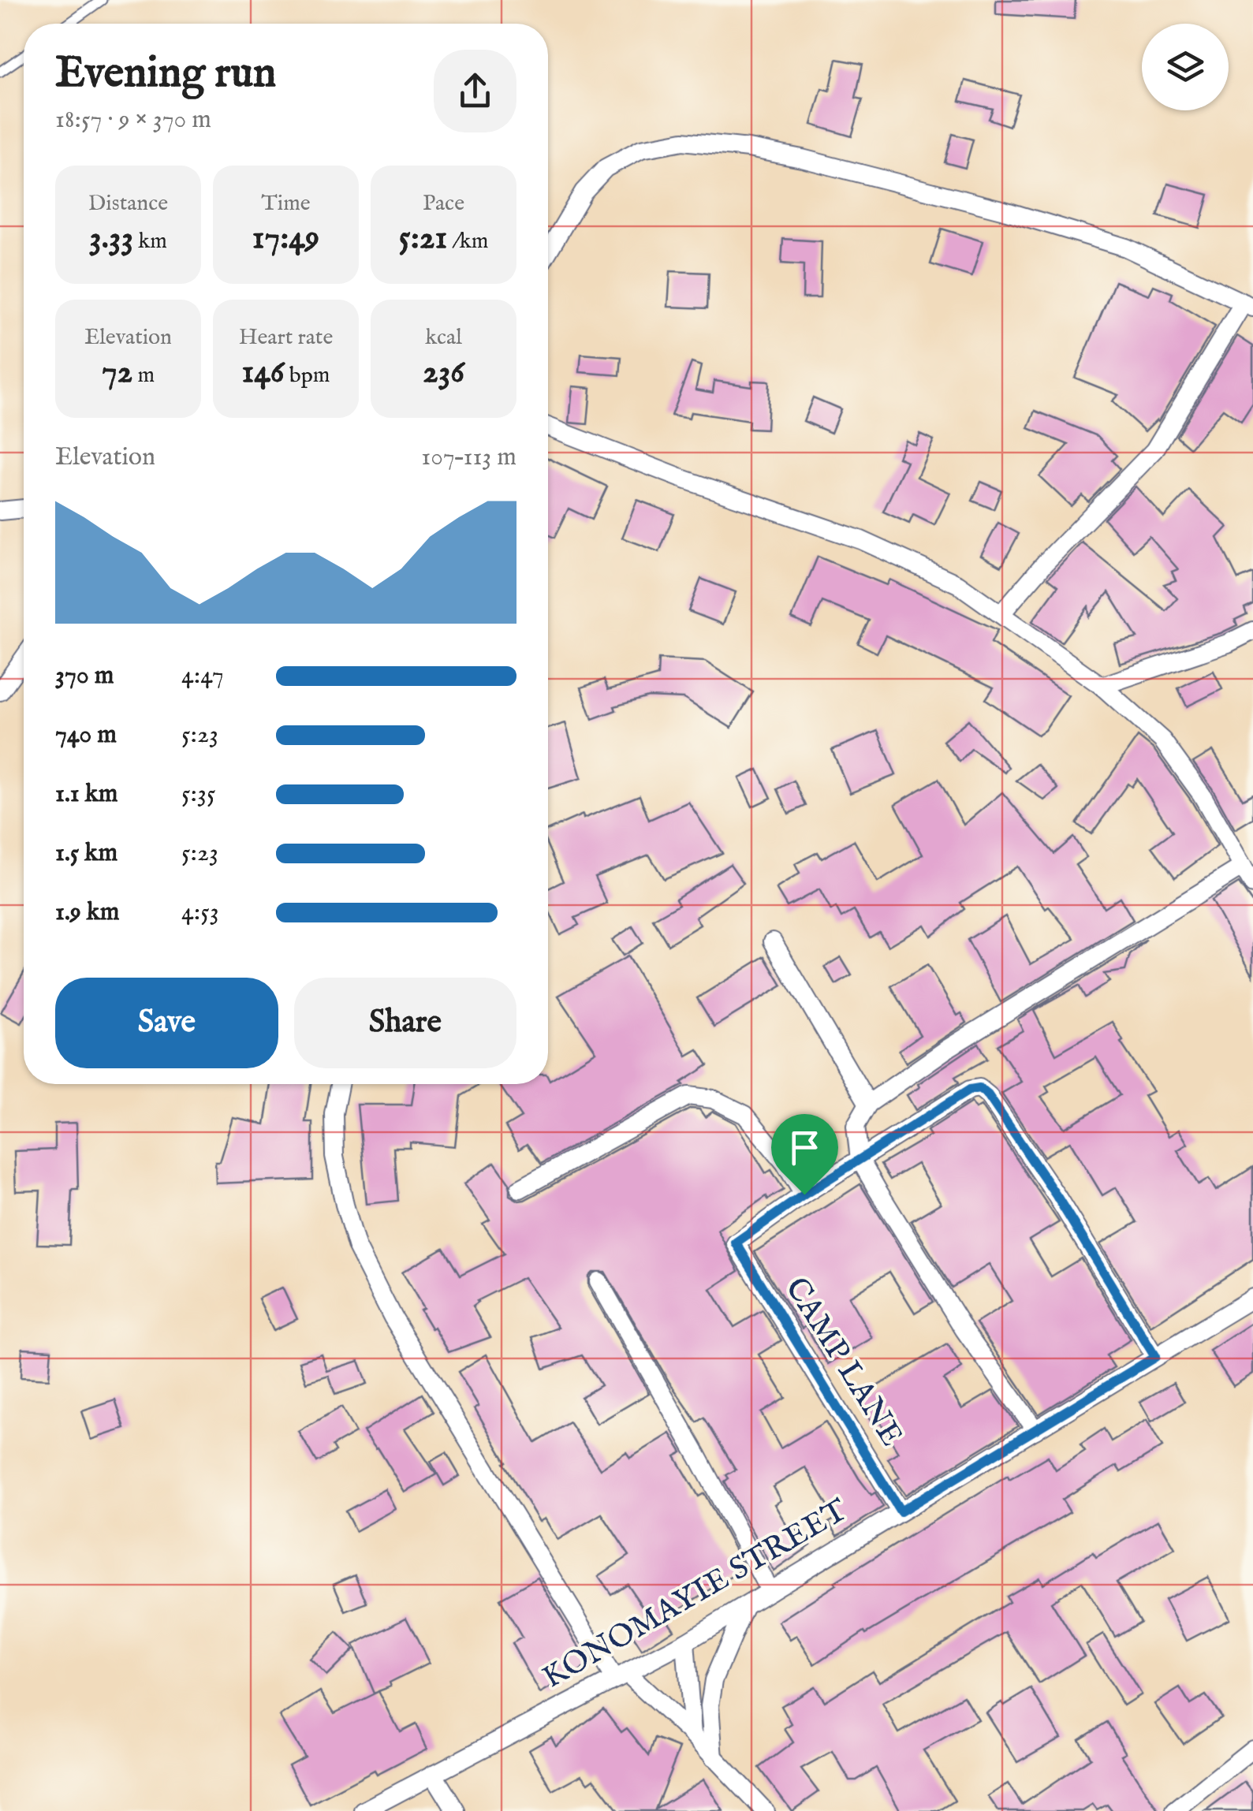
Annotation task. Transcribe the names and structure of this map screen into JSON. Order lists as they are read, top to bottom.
{
  "streets": {
    "street": ["CAMP LANE", "KONOMAYIE STREET"]
  },
  "crossings": [
    ["CAMP LANE", "KONOMAYIE STREET"]
  ],
  "page": {
    "heading": ["Evening run", "18:57 · 9 × 370 m"],
    "stats": [
      ["Distance", "3.33 km"],
      ["Time", "17:49"],
      ["Pace", "5:21 /km"],
      ["Elevation", "72 m"],
      ["Heart rate", "146 bpm"],
      ["kcal", "236"]
    ],
    "chart": ["Elevation", "107–113 m"],
    "list": [
      {
        "name": "370 m",
        "note": "4:47"
      },
      {
        "name": "740 m",
        "note": "5:23"
      },
      {
        "name": "1.1 km",
        "note": "5:35"
      },
      {
        "name": "1.5 km",
        "note": "5:23"
      },
      {
        "name": "1.9 km",
        "note": "4:53"
      }
    ],
    "buttons": ["Save", "Share"]
  }
}
